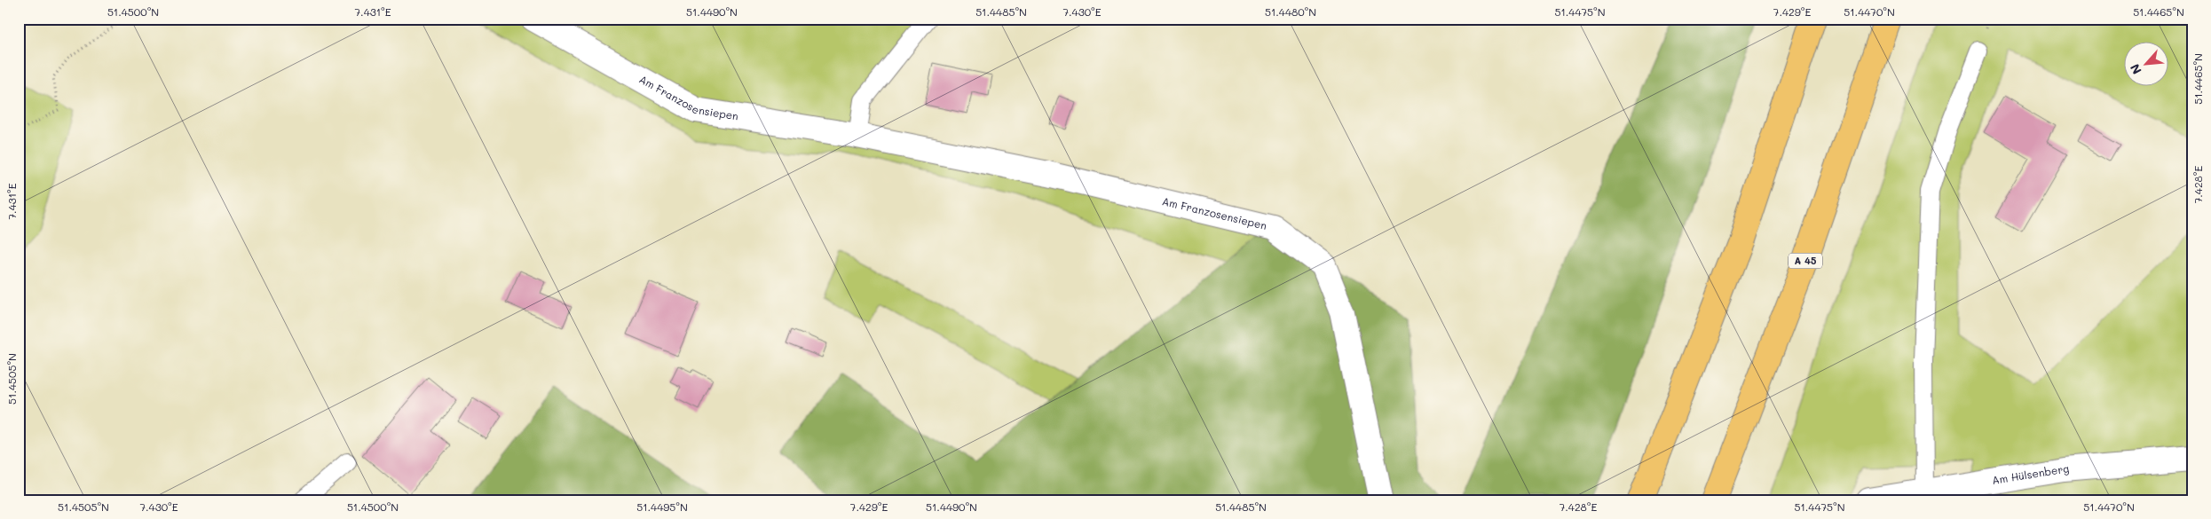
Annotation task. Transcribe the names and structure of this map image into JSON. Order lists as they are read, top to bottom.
{
  "streets": {
    "highway": ["A 45"],
    "street": ["Am Franzosensiepen", "Am Hülsenberg"]
  },
  "north": "bottom left",
  "coordinates": [
    "51.4500°N",
    "7.431°E",
    "51.4490°N",
    "51.4485°N",
    "7.430°E",
    "51.4480°N",
    "51.4475°N",
    "7.429°E",
    "51.4470°N",
    "51.4465°N",
    "7.428°E",
    "51.4505°N",
    "51.4495°N"
  ]
}
